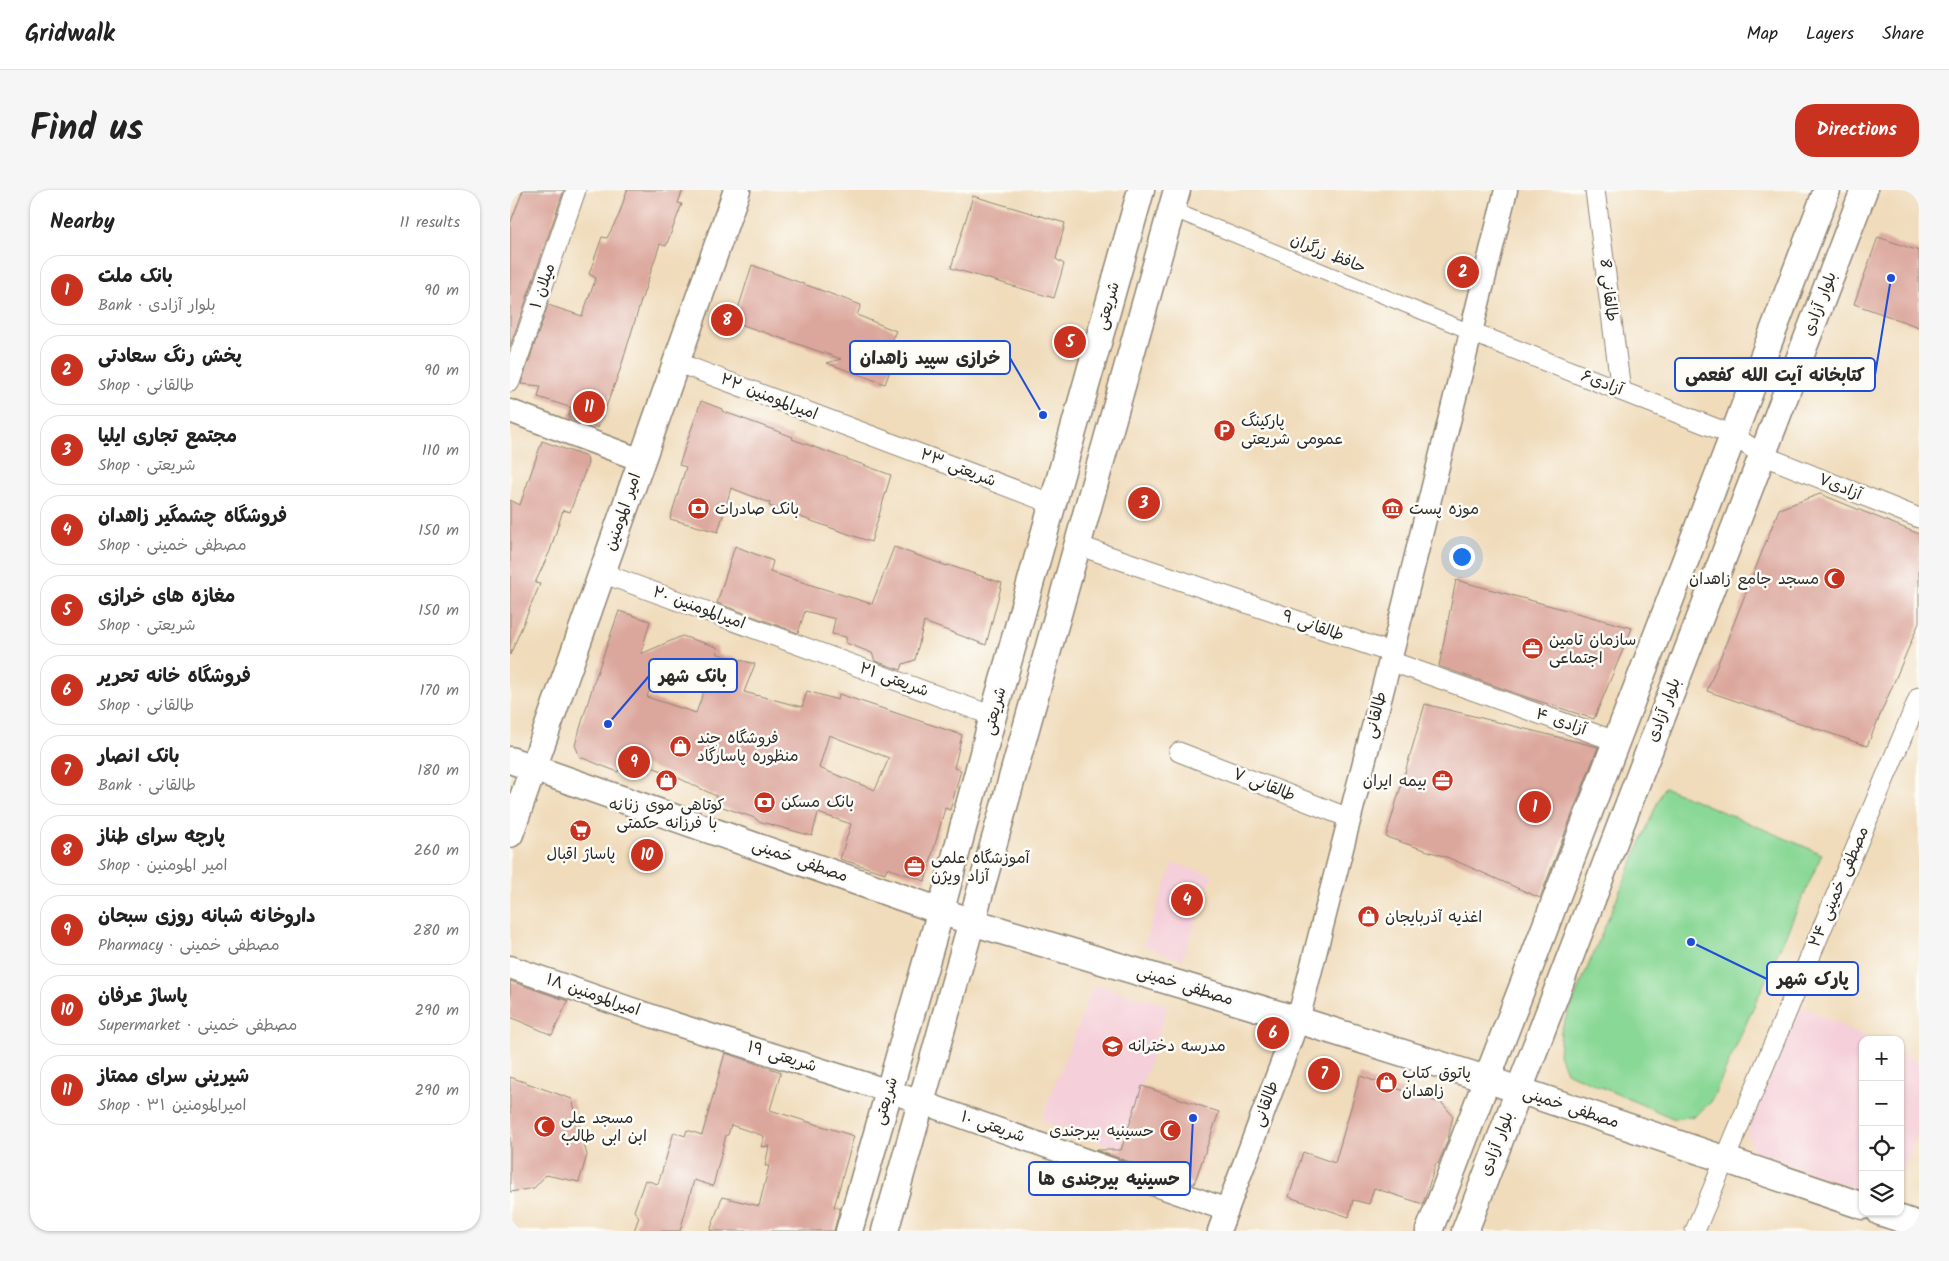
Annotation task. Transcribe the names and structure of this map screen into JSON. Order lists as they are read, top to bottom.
{
  "streets": {
    "main road": [
      "بلوار آزادی",
      "شریعتی",
      "امیر المومنین",
      "مصطفی خمینی"
    ],
    "street": [
      "حافظ زرگران",
      "میلان ۱",
      "طالقانی 8",
      "آزادی۶",
      "امیرالمومنین ۲۲",
      "شریعتی ۲۳",
      "آزادی۷",
      "امیرالمومنین ۲۰",
      "طالقانی ۹",
      "شریعتی ۲۱",
      "طالقانی",
      "آزادی ۴",
      "طالقانی ۷",
      "مصطفی خمینی ۲۴",
      "امیرالمومنین ۱۸",
      "شریعتی ۱۹",
      "شریعتی ۱۰"
    ]
  },
  "crossings": [
    ["حافظ زرگران", "شریعتی"],
    ["حافظ زرگران", "آزادی۶"],
    ["حافظ زرگران", "طالقانی"],
    ["طالقانی 8", "آزادی۶"],
    ["بلوار آزادی", "آزادی۶"],
    ["بلوار آزادی", "آزادی۷"],
    ["بلوار آزادی", "آزادی ۴"],
    ["بلوار آزادی", "مصطفی خمینی"],
    ["شریعتی", "شریعتی ۲۳"],
    ["شریعتی", "طالقانی ۹"],
    ["شریعتی", "شریعتی ۲۱"],
    ["شریعتی", "مصطفی خمینی"],
    ["شریعتی", "شریعتی ۱۹"],
    ["شریعتی", "شریعتی ۱۰"],
    ["آزادی۶", "آزادی۷"],
    ["آزادی۶", "طالقانی"],
    ["امیرالمومنین ۲۲", "شریعتی ۲۳"],
    ["امیرالمومنین ۲۲", "امیر المومنین"],
    ["امیر المومنین", "امیرالمومنین ۲۰"],
    ["امیر المومنین", "مصطفی خمینی"],
    ["امیرالمومنین ۲۰", "شریعتی ۲۱"],
    ["طالقانی ۹", "طالقانی"],
    ["طالقانی ۹", "آزادی ۴"],
    ["طالقانی", "طالقانی ۷"],
    ["طالقانی", "مصطفی خمینی"],
    ["طالقانی", "شریعتی ۱۰"],
    ["مصطفی خمینی", "مصطفی خمینی ۲۴"],
    ["امیرالمومنین ۱۸", "شریعتی ۱۹"],
    ["شریعتی ۱۹", "شریعتی ۱۰"]
  ],
  "places": {
    "other": [
      "کتابخانه آیت الله کفعمی",
      "خرازی سپید زاهدان",
      "بانک شهر",
      "پارک شهر",
      "حسینیه بیرجندی ها"
    ],
    "parking": ["پارکینگ عمومی شریعتی"],
    "bank": ["بانک صادرات", "بانک مسکن"],
    "museum": ["موزه پست"],
    "mosque": ["مسجد جامع زاهدان", "مسجد علی ابن ابی طالب", "حسینیه بیرجندی"],
    "office": ["سازمان تامین اجتماعی", "بیمه ایران", "آموزشگاه علمی آزاد ویژن"],
    "shop": [
      "فروشگاه چند منظوره پاسارگاد",
      "کوتاهی موی زنانە با فرزانە حکمتی",
      "اغذیه آذربایجان",
      "پاتوق کتاب زاهدان"
    ],
    "supermarket": ["پاساژ اقبال"],
    "school or university": ["مدرسه دخترانه"]
  },
  "page": {
    "header": "Gridwalk",
    "nav": ["Map", "Layers", "Share"],
    "title": "Find us",
    "buttons": "Directions",
    "heading": ["Nearby", "11 results"],
    "pins": [
      "2",
      "8",
      "5",
      "11",
      "3",
      "9",
      "1",
      "10",
      "4",
      "6",
      "7"
    ],
    "list": [
      {
        "mark": "1",
        "name": "بانک ملت",
        "note": "Bank · بلوار آزادی",
        "value": "90 m"
      },
      {
        "mark": "2",
        "name": "پخش رنگ سعادتی",
        "note": "Shop · طالقانی",
        "value": "90 m"
      },
      {
        "mark": "3",
        "name": "مجتمع تجاری ایلیا",
        "note": "Shop · شریعتی",
        "value": "110 m"
      },
      {
        "mark": "4",
        "name": "فروشگاه چشمگیر زاهدان",
        "note": "Shop · مصطفی خمینی",
        "value": "150 m"
      },
      {
        "mark": "5",
        "name": "مغازه های خرازی",
        "note": "Shop · شریعتی",
        "value": "150 m"
      },
      {
        "mark": "6",
        "name": "فروشگاه خانه تحریر",
        "note": "Shop · طالقانی",
        "value": "170 m"
      },
      {
        "mark": "7",
        "name": "بانک انصار",
        "note": "Bank · طالقانی",
        "value": "180 m"
      },
      {
        "mark": "8",
        "name": "پارچه سرای طناز",
        "note": "Shop · امیر المومنین",
        "value": "260 m"
      },
      {
        "mark": "9",
        "name": "داروخانه شبانه روزی سبحان",
        "note": "Pharmacy · مصطفی خمینی",
        "value": "280 m"
      },
      {
        "mark": "10",
        "name": "پاساژ عرفان",
        "note": "Supermarket · مصطفی خمینی",
        "value": "290 m"
      },
      {
        "mark": "11",
        "name": "شیرینی سرای ممتاز",
        "note": "Shop · امیرالمومنین ۳۱",
        "value": "290 m"
      }
    ],
    "map_buttons": ["+", "−"]
  }
}
